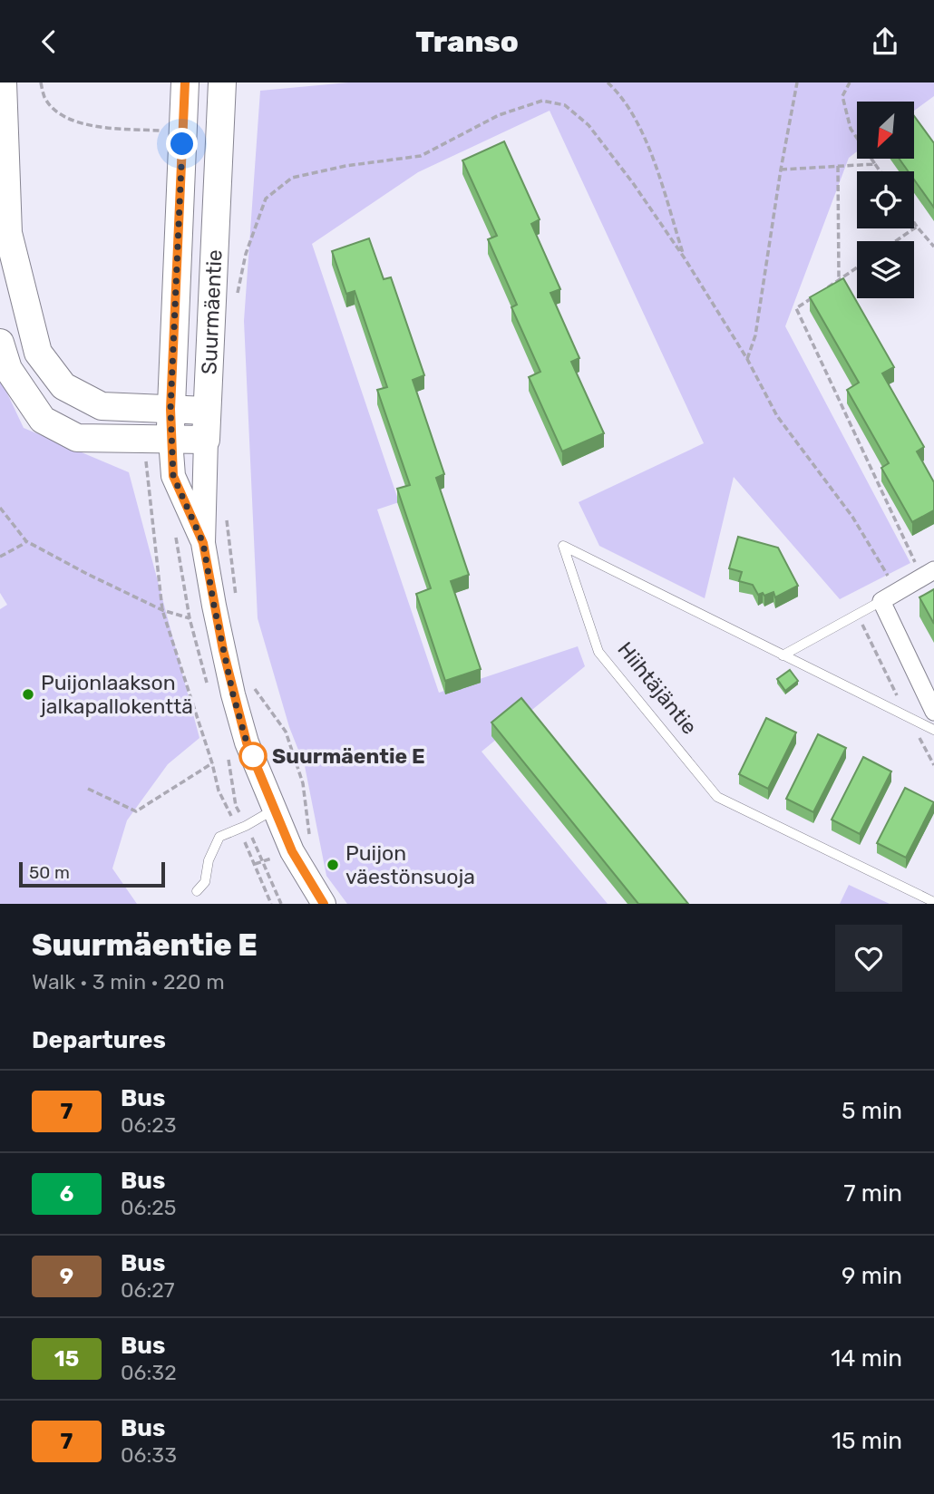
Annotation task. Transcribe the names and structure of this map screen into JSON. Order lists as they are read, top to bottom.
{
  "streets": {
    "main road": ["Suurmäentie"],
    "lane": ["Hiihtäjäntie"]
  },
  "places": ["Puijonlaakson jalkapallokenttä", "Suurmäentie E", "Puijon väestönsuoja"],
  "lines": ["bus line 7"],
  "scale_bar": "50 m",
  "north": "bottom left",
  "page": {
    "header": "Transo",
    "scale": "50 m",
    "heading": [
      ["Suurmäentie E", "Walk · 3 min · 220 m"],
      "Departures"
    ],
    "list": [
      {
        "mark": "7",
        "name": "Bus",
        "note": "06:23",
        "value": "5 min"
      },
      {
        "mark": "6",
        "name": "Bus",
        "note": "06:25",
        "value": "7 min"
      },
      {
        "mark": "9",
        "name": "Bus",
        "note": "06:27",
        "value": "9 min"
      },
      {
        "mark": "15",
        "name": "Bus",
        "note": "06:32",
        "value": "14 min"
      },
      {
        "mark": "7",
        "name": "Bus",
        "note": "06:33",
        "value": "15 min"
      }
    ]
  }
}
